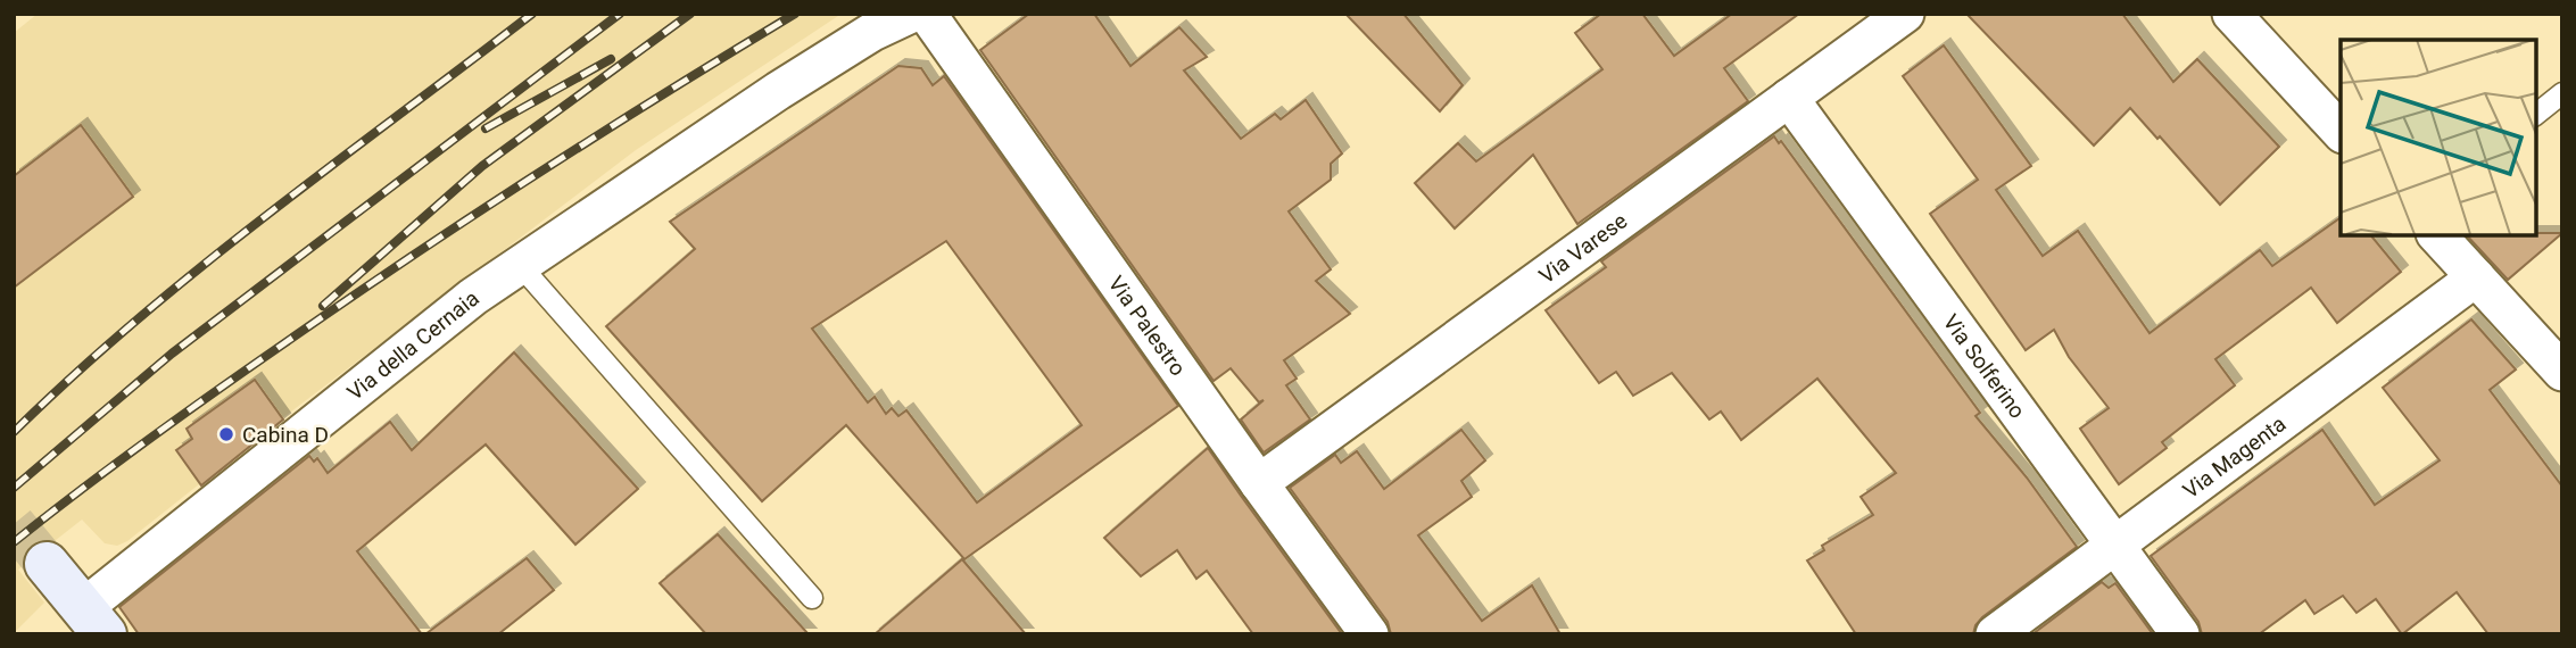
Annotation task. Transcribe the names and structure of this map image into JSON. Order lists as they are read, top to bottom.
{
  "streets": {
    "street": [
      "Via Varese",
      "Via Palestro",
      "Via della Cernaia",
      "Via Solferino",
      "Via Magenta"
    ]
  },
  "crossings": [
    ["Via Varese", "Via Palestro"],
    ["Via Varese", "Via Solferino"],
    ["Via Solferino", "Via Magenta"]
  ],
  "places": ["Cabina D"]
}
